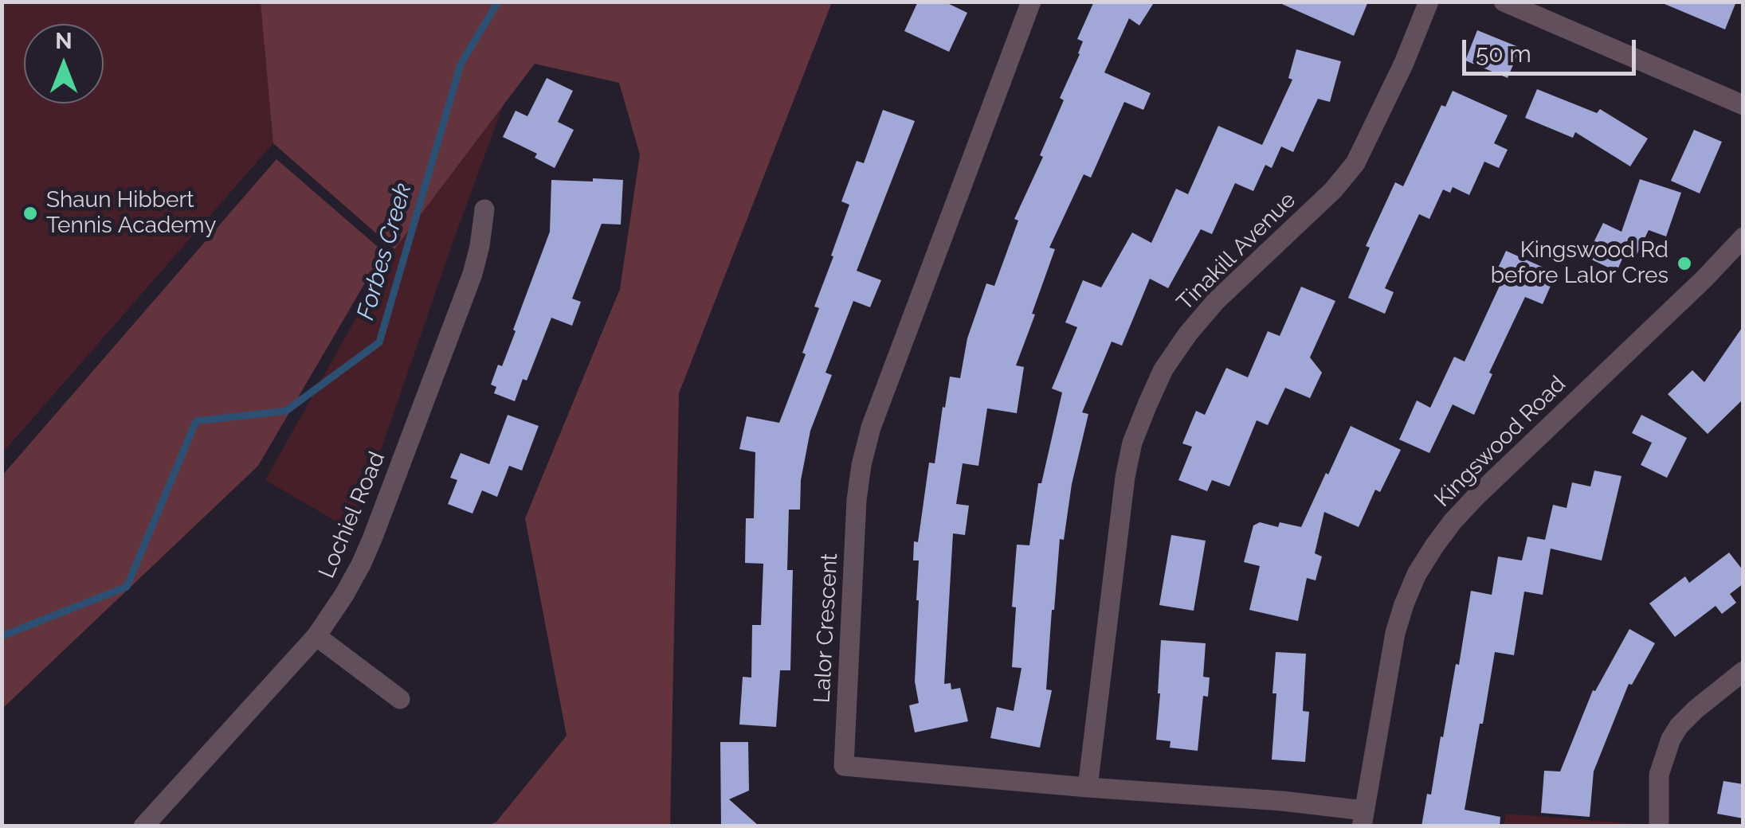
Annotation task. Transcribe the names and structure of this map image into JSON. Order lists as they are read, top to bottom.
{
  "streets": {
    "street": [
      "Tinakill Avenue",
      "Kingswood Road",
      "Lochiel Road",
      "Lalor Crescent"
    ]
  },
  "crossings": [
    ["Tinakill Avenue", "Lalor Crescent"],
    ["Kingswood Road", "Lalor Crescent"]
  ],
  "water": ["Forbes Creek"],
  "places": ["Shaun Hibbert Tennis Academy", "Kingswood Rd before Lalor Cres"],
  "scale_bar": "50 m",
  "north": "top"
}
